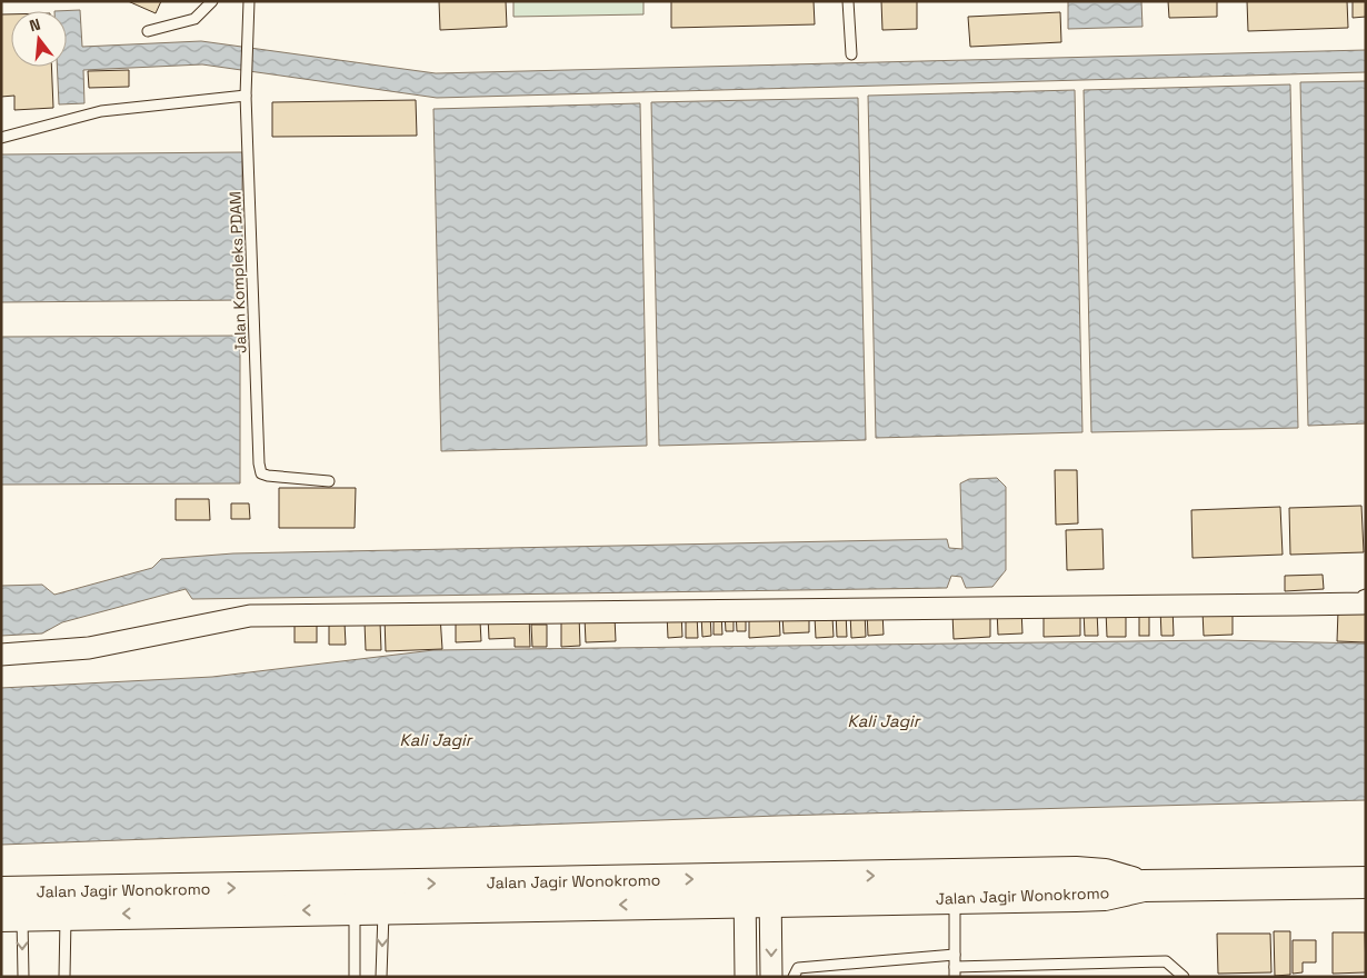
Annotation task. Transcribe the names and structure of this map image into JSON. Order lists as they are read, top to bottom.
{
  "streets": {
    "main road": ["Jalan Jagir Wonokromo"],
    "lane": ["Jalan Kompleks PDAM"]
  },
  "water": ["Kali Jagir"],
  "north": "top"
}
